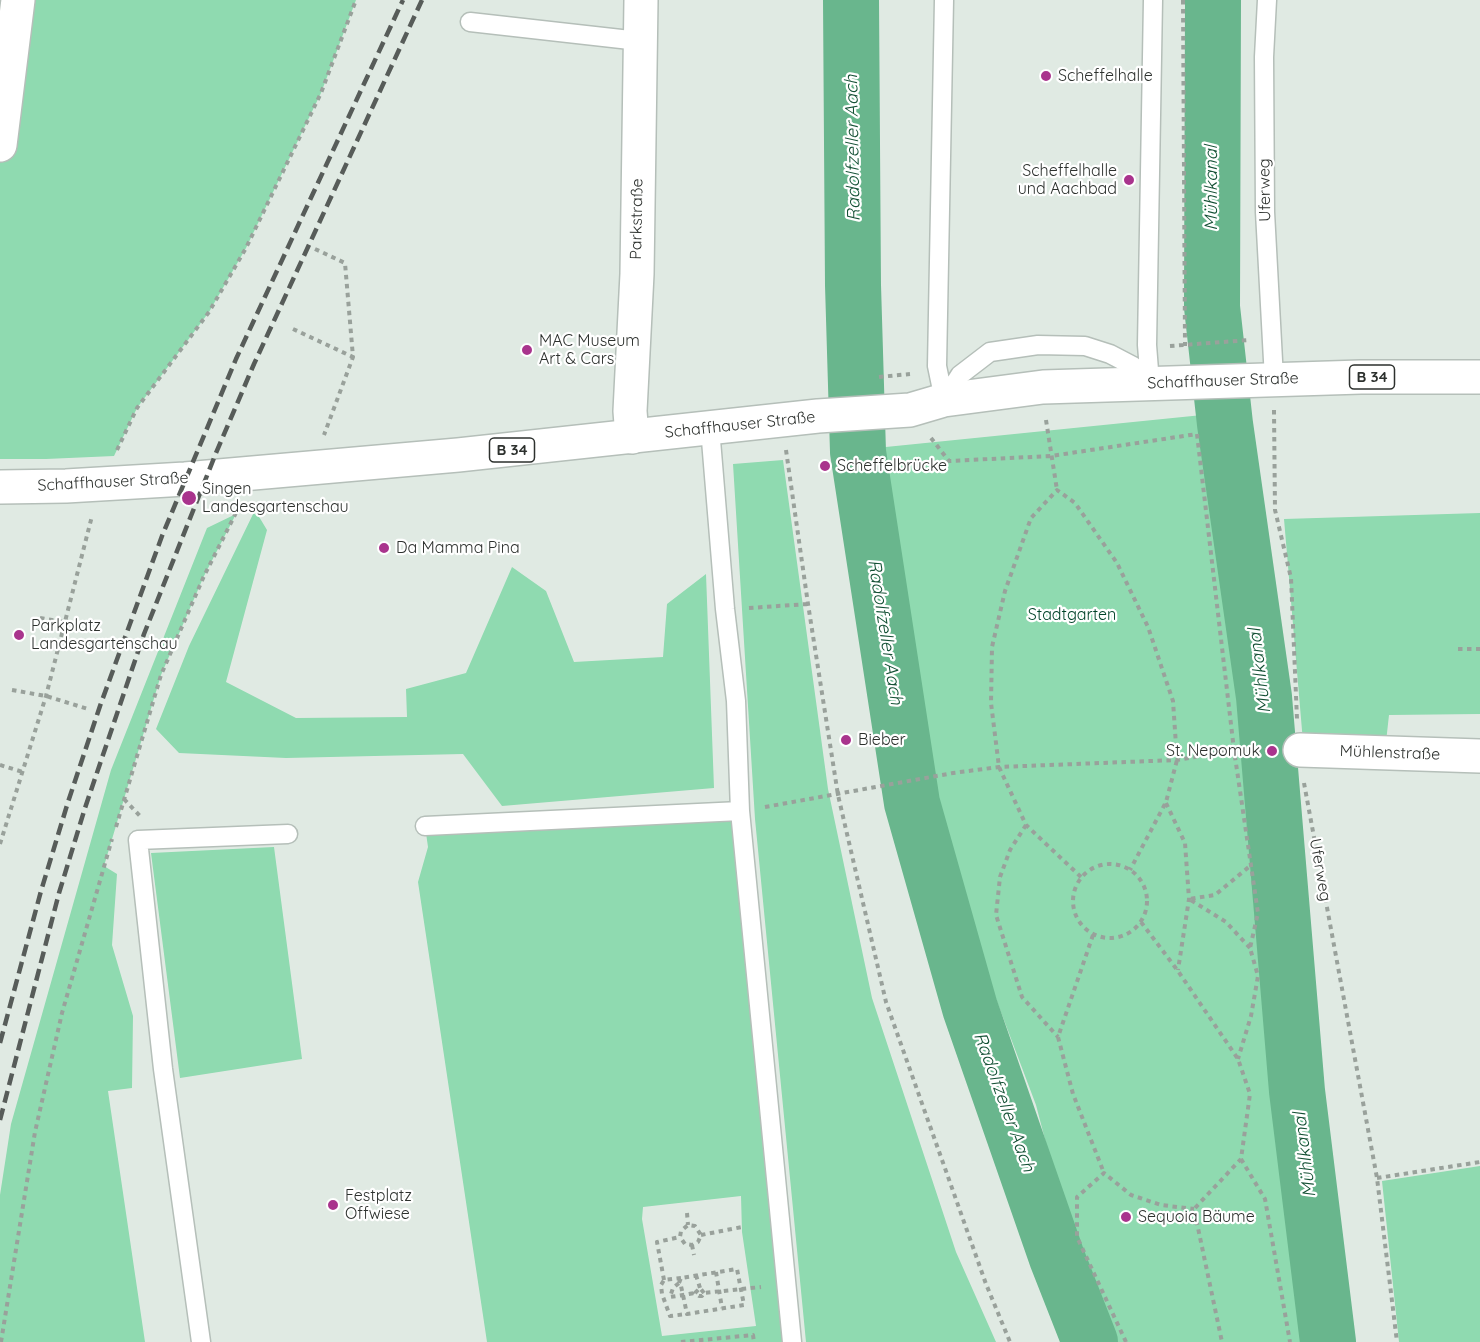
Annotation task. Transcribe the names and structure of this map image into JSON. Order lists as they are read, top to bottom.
{
  "streets": {
    "main road": [
      "Parkstraße",
      "B 34",
      "Schaffhauser Straße",
      "Mühlenstraße"
    ],
    "lane": ["Uferweg"]
  },
  "crossings": [
    ["Uferweg", "Schaffhauser Straße"],
    ["Uferweg", "Mühlenstraße"],
    ["Parkstraße", "Schaffhauser Straße"]
  ],
  "water": ["Radolfzeller Aach", "Mühlkanal"],
  "parks": ["Stadtgarten"],
  "places": [
    "Scheffelhalle",
    "Scheffelhalle und Aachbad",
    "MAC Museum Art & Cars",
    "Scheffelbrücke",
    "Singen Landesgartenschau",
    "Da Mamma Pina",
    "Parkplatz Landesgartenschau",
    "Bieber",
    "St. Nepomuk",
    "Festplatz Offwiese",
    "Sequoia Bäume"
  ]
}
